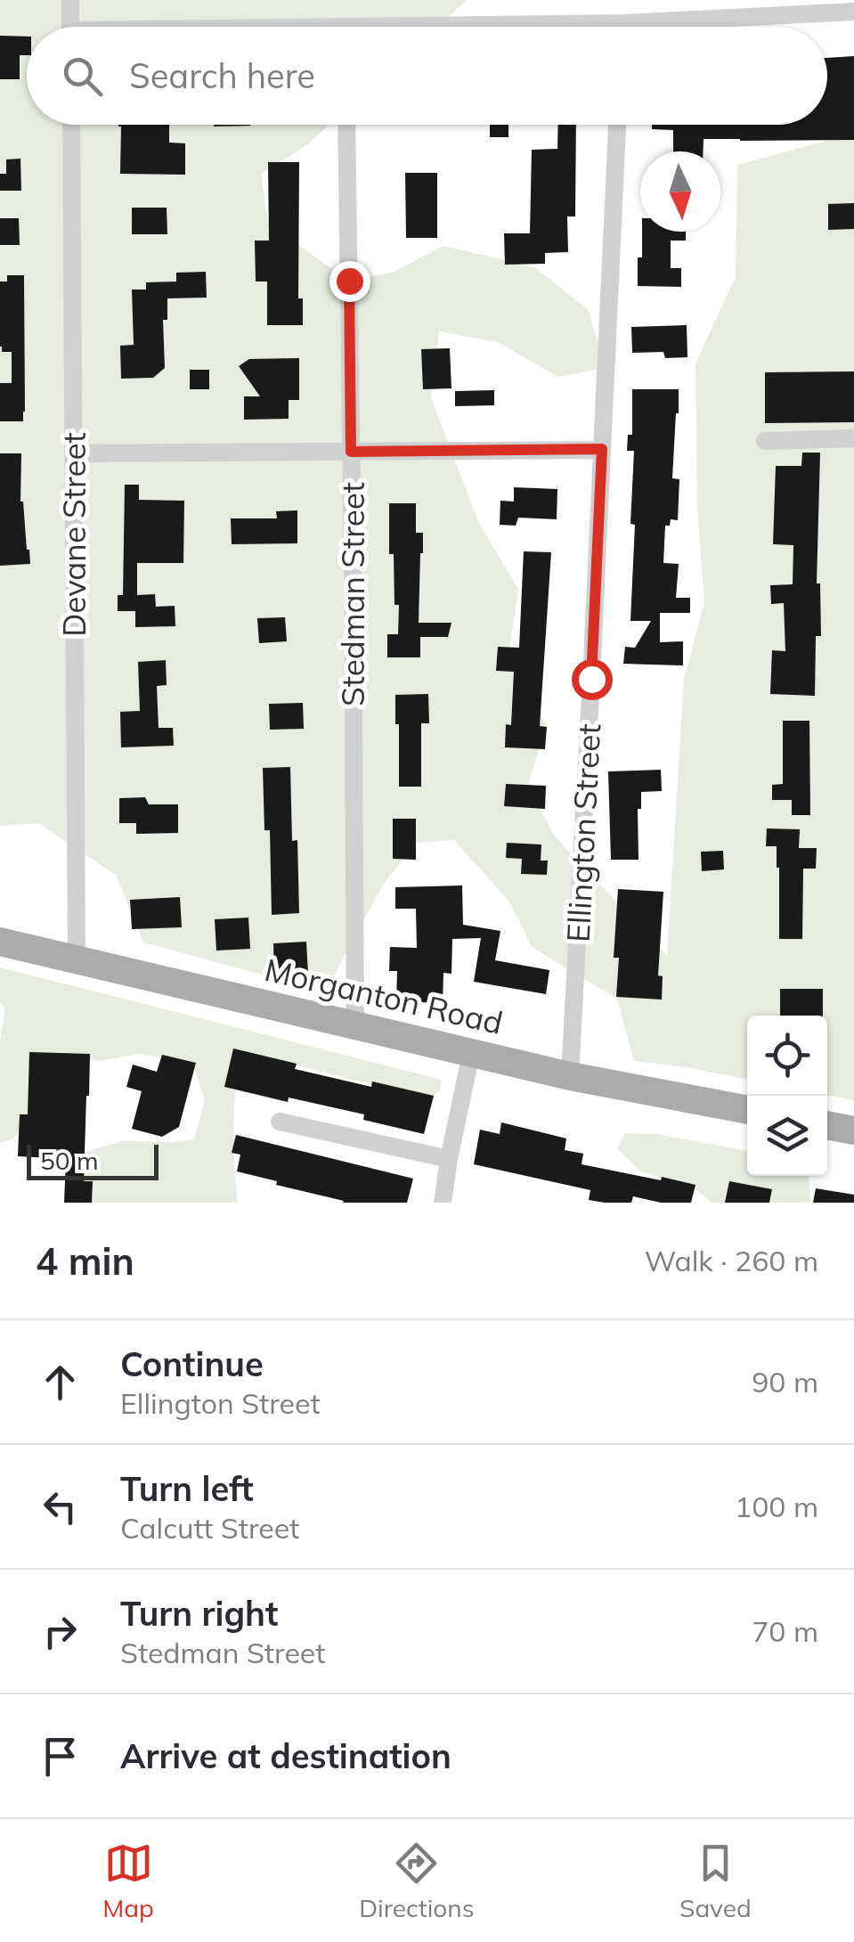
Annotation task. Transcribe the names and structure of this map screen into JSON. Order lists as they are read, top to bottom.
{
  "streets": {
    "main road": ["Morganton Road"],
    "street": ["Devane Street", "Stedman Street", "Ellington Street"]
  },
  "crossings": [
    ["Devane Street", "Morganton Road"],
    ["Stedman Street", "Morganton Road"],
    ["Ellington Street", "Morganton Road"]
  ],
  "scale_bar": "50 m",
  "north": "bottom",
  "page": {
    "search": "Search here",
    "scale": "50 m",
    "heading": ["4 min", "Walk · 260 m"],
    "list": [
      ["Continue", "Ellington Street", "90 m"],
      ["Turn left", "Calcutt Street", "100 m"],
      ["Turn right", "Stedman Street", "70 m"],
      "Arrive at destination"
    ],
    "nav": ["Map", "Directions", "Saved"]
  }
}
